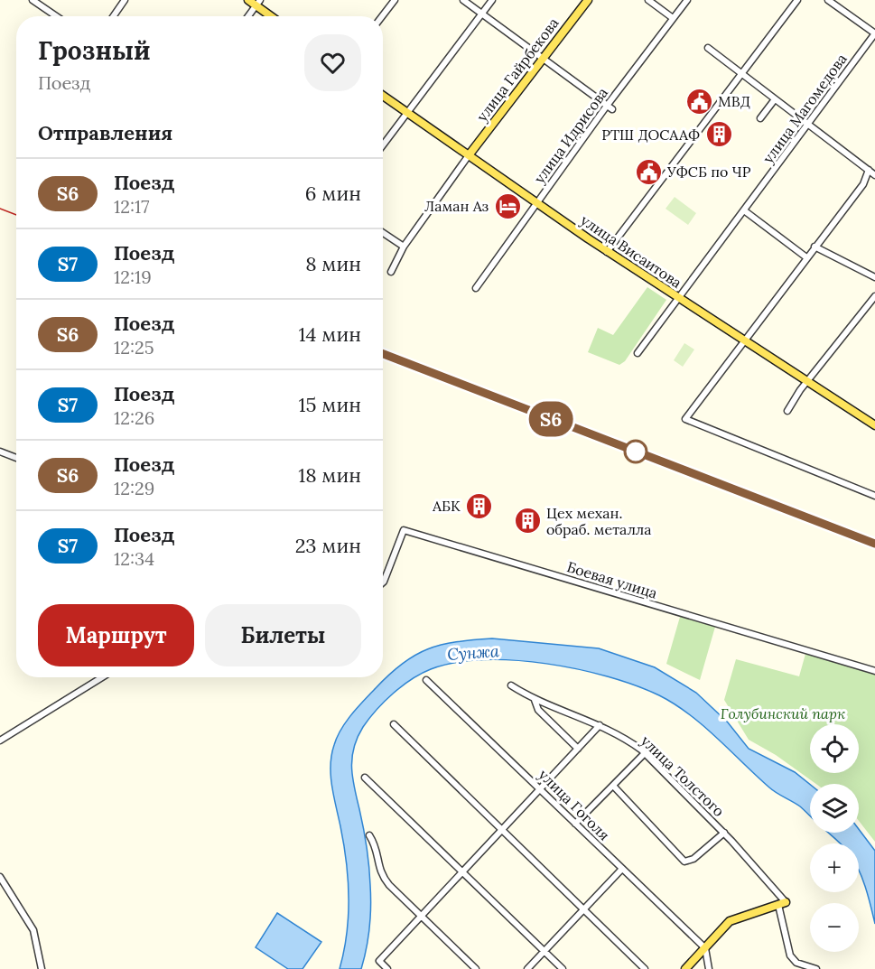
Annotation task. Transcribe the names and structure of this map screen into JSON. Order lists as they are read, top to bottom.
{
  "streets": {
    "main road": ["улица Гайрбекова", "улица Висаитова"],
    "street": [
      "улица Магомедова",
      "улица Идрисова",
      "Боевая улица",
      "улица Толстого",
      "улица Гоголя"
    ]
  },
  "crossings": [
    ["улица Гайрбекова", "улица Висаитова"],
    ["улица Магомедова", "улица Висаитова"],
    ["улица Идрисова", "улица Висаитова"]
  ],
  "water": ["Сунжа"],
  "parks": ["Голубинский парк"],
  "places": {
    "public building": ["МВД", "УФСБ по ЧР"],
    "building": ["РТШ ДОСААФ", "АБК", "Цех механ. обраб. металла"],
    "hotel": ["Ламан Аз"]
  },
  "page": {
    "on_map": "S6",
    "heading": [
      ["Грозный", "Поезд"],
      "Отправления"
    ],
    "list": [
      {
        "mark": "S6",
        "name": "Поезд",
        "note": "12:17",
        "value": "6 мин"
      },
      {
        "mark": "S7",
        "name": "Поезд",
        "note": "12:19",
        "value": "8 мин"
      },
      {
        "mark": "S6",
        "name": "Поезд",
        "note": "12:25",
        "value": "14 мин"
      },
      {
        "mark": "S7",
        "name": "Поезд",
        "note": "12:26",
        "value": "15 мин"
      },
      {
        "mark": "S6",
        "name": "Поезд",
        "note": "12:29",
        "value": "18 мин"
      },
      {
        "mark": "S7",
        "name": "Поезд",
        "note": "12:34",
        "value": "23 мин"
      }
    ],
    "buttons": ["Маршрут", "Билеты"],
    "map_buttons": ["+", "−"]
  }
}
